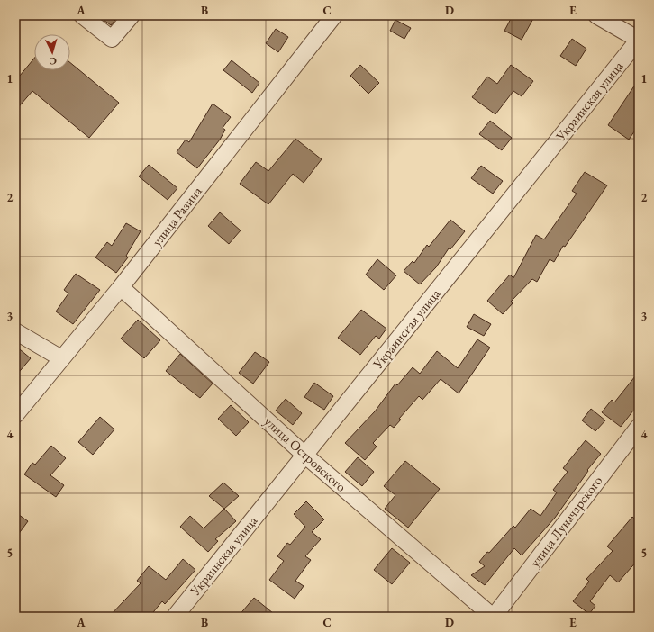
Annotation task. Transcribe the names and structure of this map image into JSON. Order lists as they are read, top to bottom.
{
  "streets": {
    "street": [
      "Украинская улица",
      "улица Разина",
      "улица Островского",
      "улица Луначарского"
    ]
  },
  "crossings": [
    ["Украинская улица", "улица Островского"],
    ["улица Разина", "улица Островского"],
    ["улица Островского", "улица Луначарского"]
  ],
  "north": "bottom",
  "grid": {
    "columns": [
      "A",
      "B",
      "C",
      "D",
      "E"
    ],
    "rows": [
      "1",
      "2",
      "3",
      "4",
      "5"
    ]
  }
}
